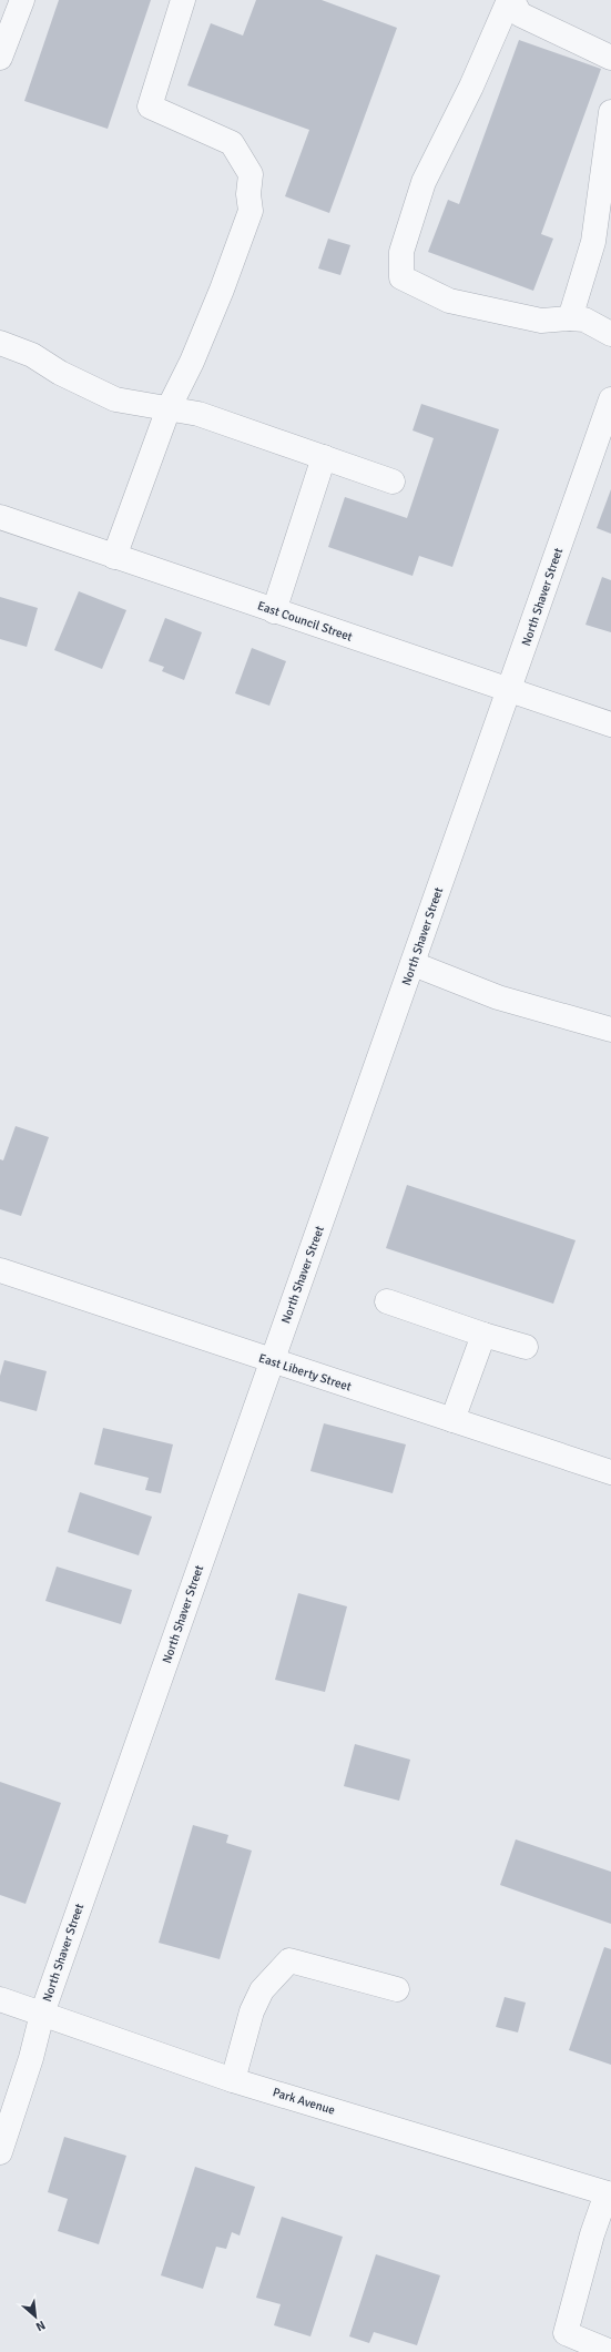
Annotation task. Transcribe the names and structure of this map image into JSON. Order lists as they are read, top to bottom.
{
  "streets": {
    "street": [
      "North Shaver Street",
      "East Council Street",
      "East Liberty Street",
      "Park Avenue"
    ]
  },
  "crossings": [
    ["North Shaver Street", "East Council Street"],
    ["North Shaver Street", "East Liberty Street"],
    ["North Shaver Street", "Park Avenue"]
  ],
  "north": "bottom right"
}
